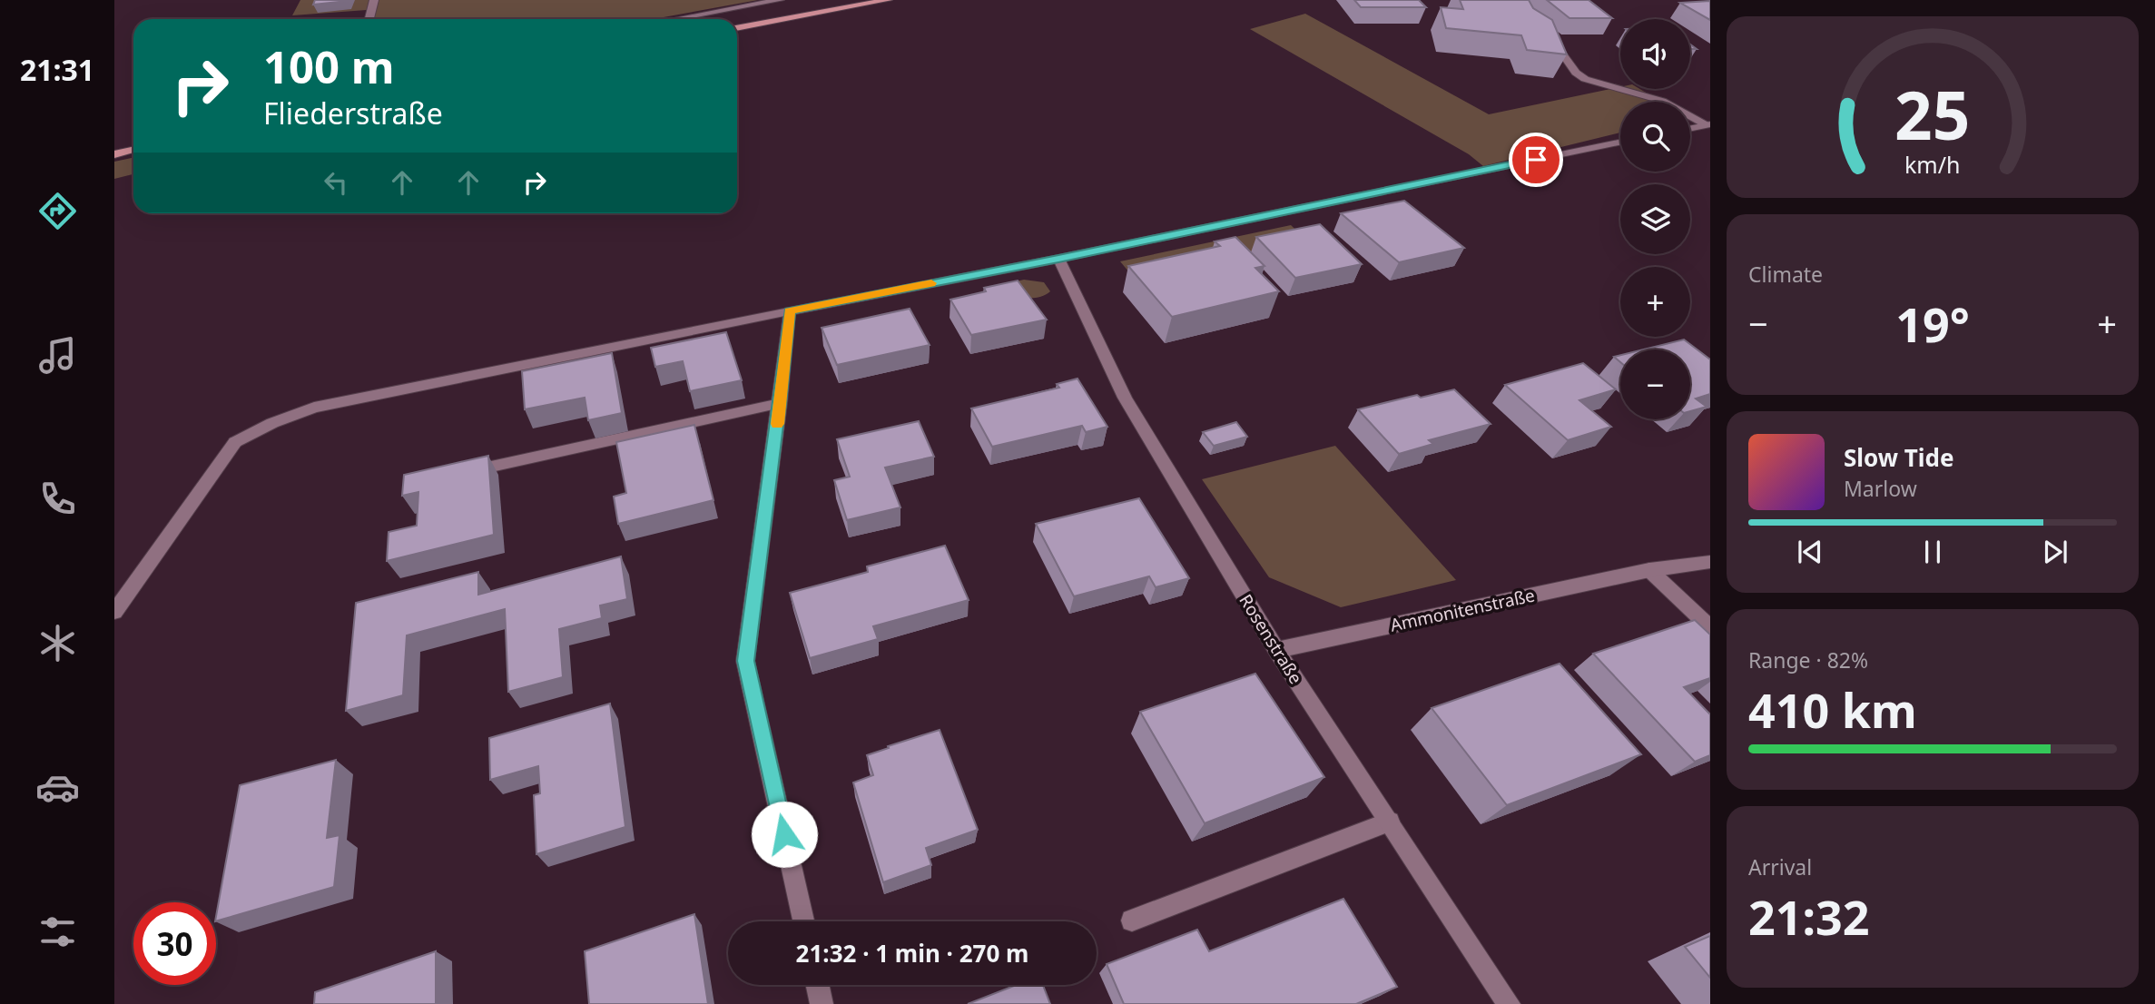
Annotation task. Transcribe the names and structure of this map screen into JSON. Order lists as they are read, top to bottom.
{
  "streets": {
    "street": ["Ammonitenstraße", "Rosenstraße"]
  },
  "crossings": [
    ["Ammonitenstraße", "Rosenstraße"]
  ],
  "page": {
    "tabs": "21:31",
    "map_buttons": ["+", "−"],
    "turn": ["100 m", "Fliederstraße"],
    "tile": [
      "Climate",
      ["Range · 82%", "410 km"],
      ["Arrival", "21:32"]
    ],
    "heat": ["−", "19°", "+"],
    "song": ["Slow Tide", "Marlow"],
    "limit": "30",
    "trip": "21:32 · 1 min · 270 m",
    "gauge": ["25", "km/h"]
  }
}
